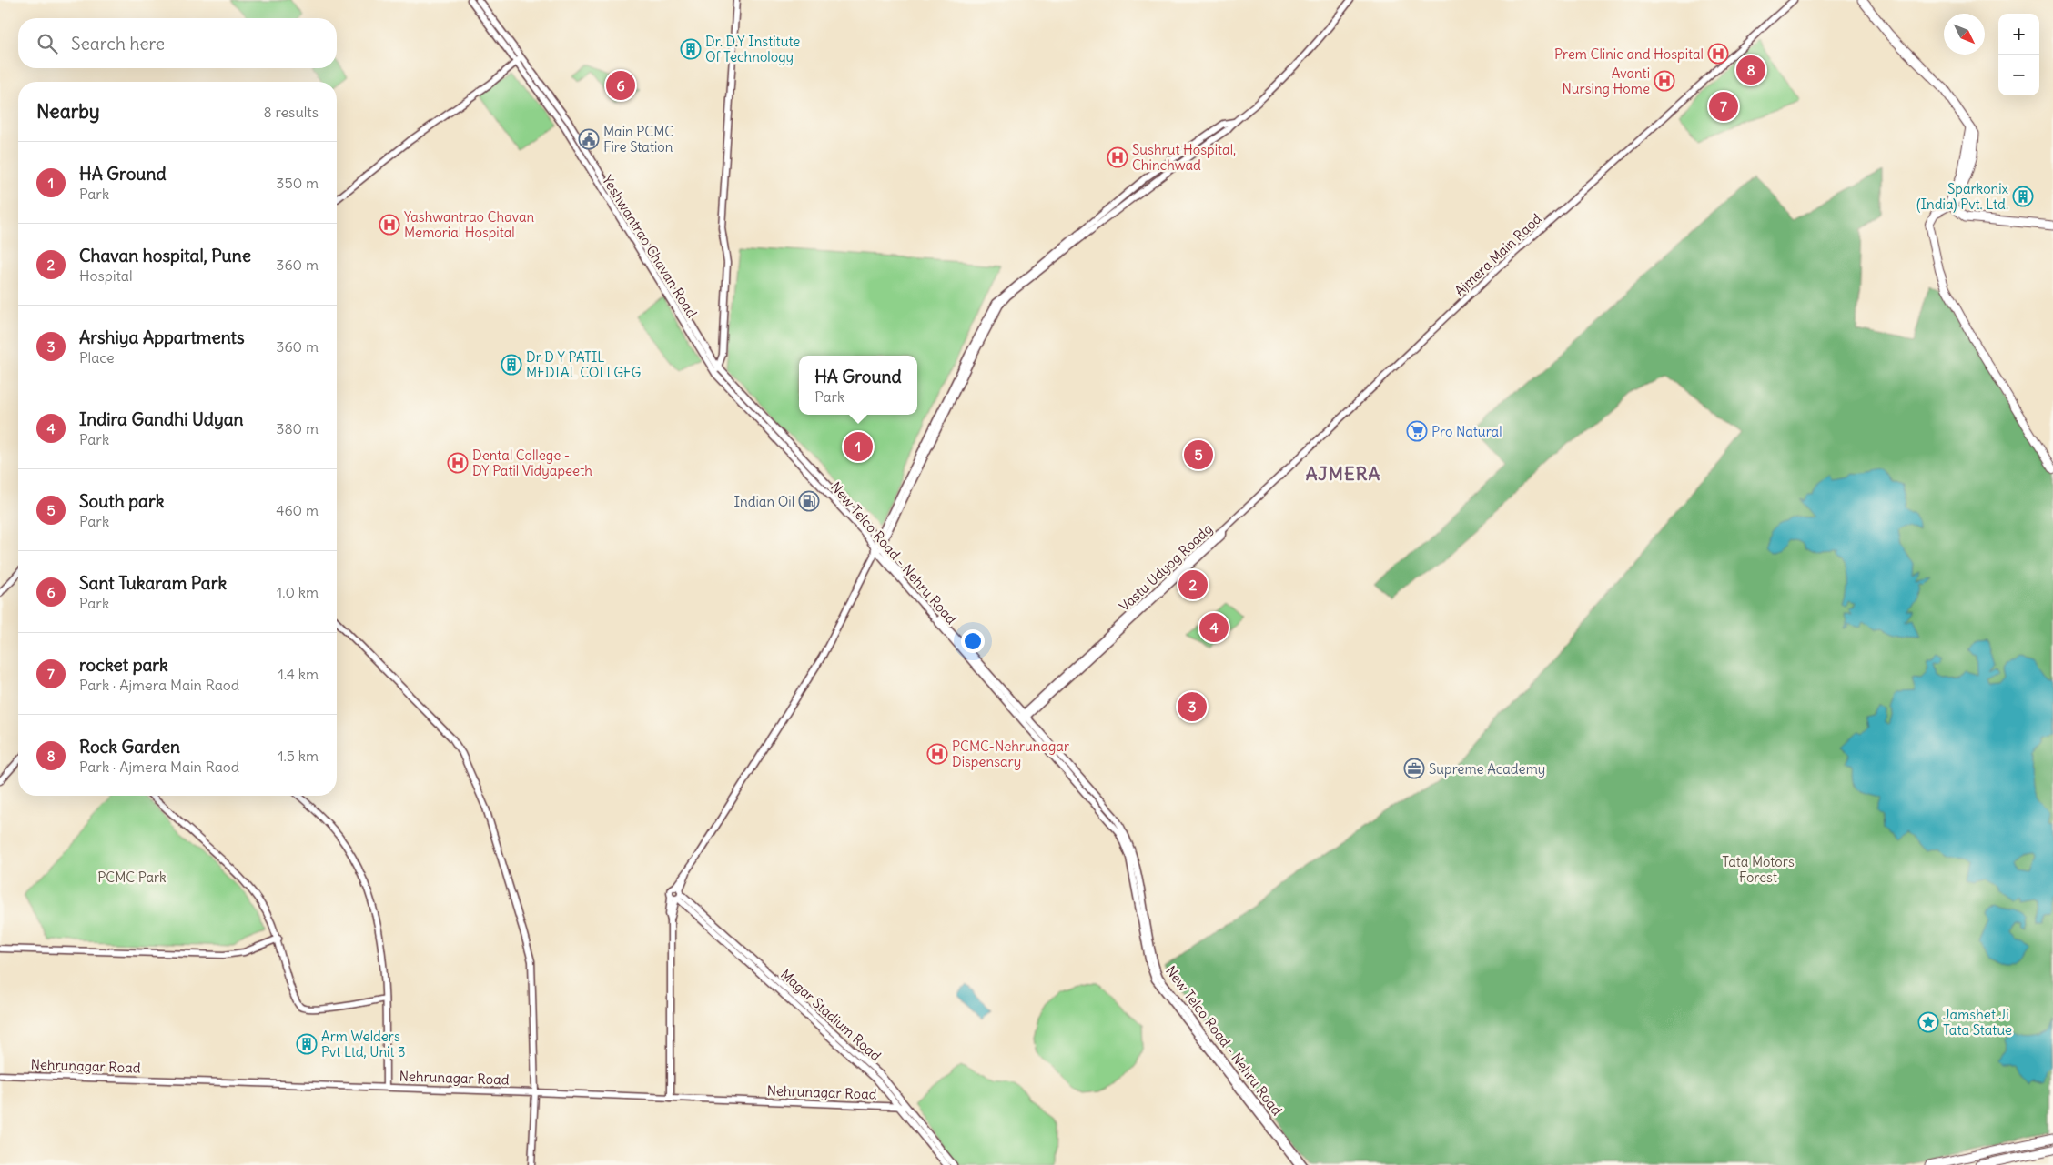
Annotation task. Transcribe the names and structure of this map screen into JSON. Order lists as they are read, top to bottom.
{
  "streets": {
    "street": [
      "Yeshwantrao Chavan Road",
      "Ajmera Main Raod",
      "New Telco Road - Nehru Road",
      "Vastu Udyog Roadg",
      "Magar Stadium Road",
      "Nehrunagar Road"
    ]
  },
  "crossings": [
    ["Yeshwantrao Chavan Road", "New Telco Road - Nehru Road"],
    ["Ajmera Main Raod", "Vastu Udyog Roadg"],
    ["New Telco Road - Nehru Road", "Vastu Udyog Roadg"],
    ["Magar Stadium Road", "Nehrunagar Road"]
  ],
  "districts": ["AJMERA"],
  "parks": ["Tata Motors Forest", "PCMC Park"],
  "places": {
    "building": [
      "Dr. D.Y Institute Of Technology",
      "Sparkonix (India) Pvt. Ltd.",
      "Dr D Y PATIL MEDIAL COLLGEG",
      "Arm Welders Pvt Ltd, Unit 3"
    ],
    "hospital": [
      "Prem Clinic and Hospital",
      "Avanti Nursing Home",
      "Sushrut Hospital, Chinchwad",
      "Yashwantrao Chavan Memorial Hospital",
      "Dental College - DY Patil Vidyapeeth",
      "PCMC-Nehrunagar Dispensary"
    ],
    "public building": ["Main PCMC Fire Station"],
    "supermarket": ["Pro Natural"],
    "fuel station": ["Indian Oil"],
    "office": ["Supreme Academy"],
    "place": ["Jamshet Ji Tata Statue"]
  },
  "north": "bottom right",
  "page": {
    "map_buttons": ["+", "−"],
    "search": "Search here",
    "pins": [
      "8",
      "6",
      "7",
      "1",
      "5",
      "2",
      "4",
      "3"
    ],
    "heading": ["Nearby", "8 results"],
    "list": [
      {
        "mark": "1",
        "name": "HA Ground",
        "note": "Park",
        "value": "350 m"
      },
      {
        "mark": "2",
        "name": "Chavan hospital, Pune",
        "note": "Hospital",
        "value": "360 m"
      },
      {
        "mark": "3",
        "name": "Arshiya Appartments",
        "note": "Place",
        "value": "360 m"
      },
      {
        "mark": "4",
        "name": "Indira Gandhi Udyan",
        "note": "Park",
        "value": "380 m"
      },
      {
        "mark": "5",
        "name": "South park",
        "note": "Park",
        "value": "460 m"
      },
      {
        "mark": "6",
        "name": "Sant Tukaram Park",
        "note": "Park",
        "value": "1.0 km"
      },
      {
        "mark": "7",
        "name": "rocket park",
        "note": "Park · Ajmera Main Raod",
        "value": "1.4 km"
      },
      {
        "mark": "8",
        "name": "Rock Garden",
        "note": "Park · Ajmera Main Raod",
        "value": "1.5 km"
      }
    ],
    "popup": ["HA Ground", "Park"]
  }
}
